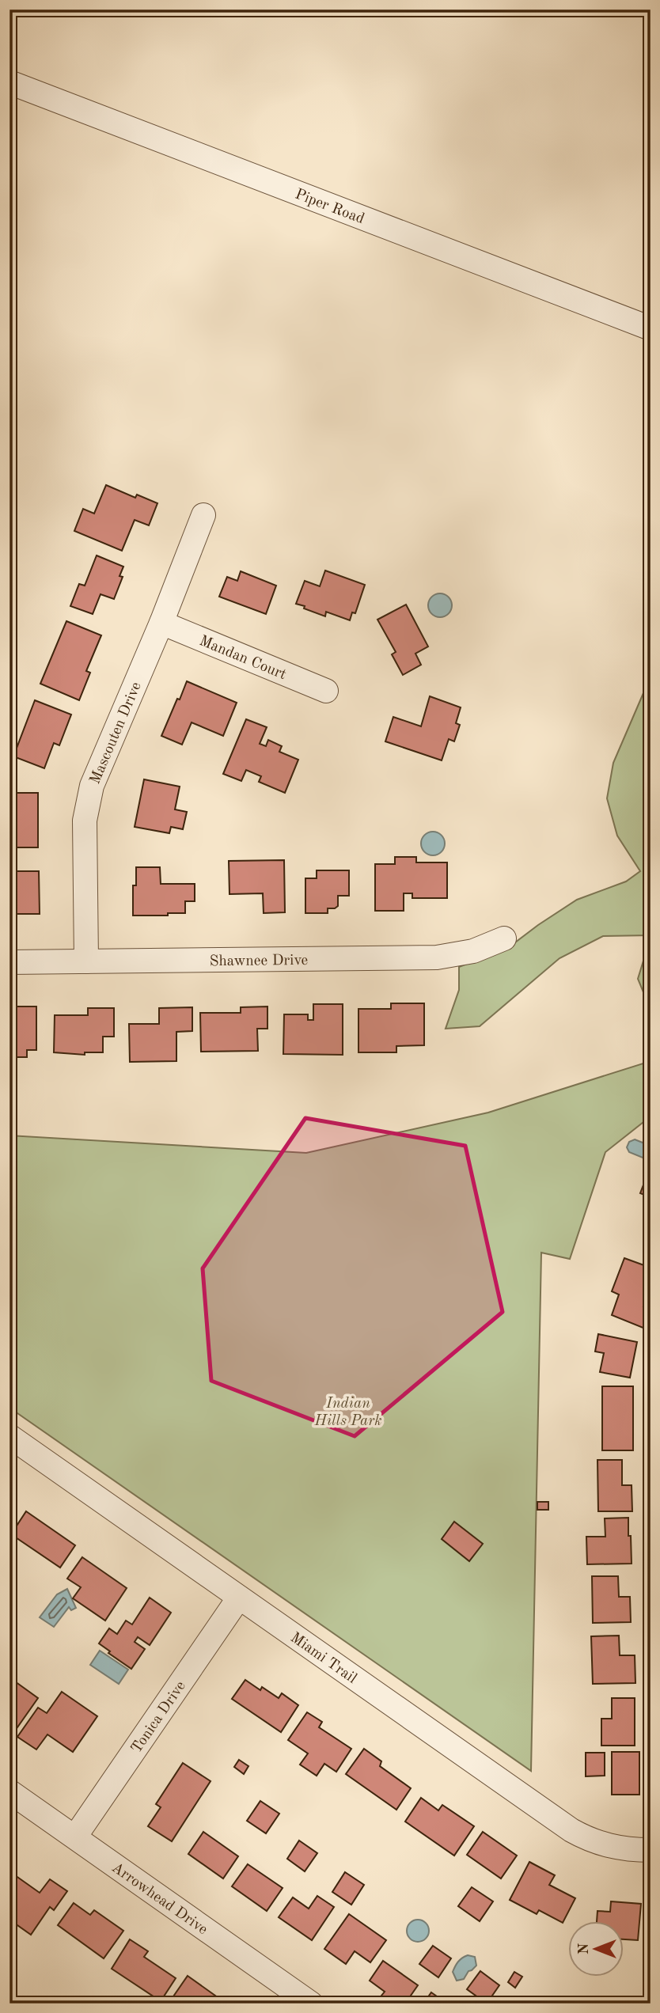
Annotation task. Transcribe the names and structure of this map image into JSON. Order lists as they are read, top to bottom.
{
  "streets": {
    "street": [
      "Piper Road",
      "Mandan Court",
      "Mascouten Drive",
      "Shawnee Drive",
      "Miami Trail",
      "Tonica Drive",
      "Arrowhead Drive"
    ]
  },
  "crossings": [
    ["Mandan Court", "Mascouten Drive"],
    ["Mascouten Drive", "Shawnee Drive"],
    ["Miami Trail", "Tonica Drive"],
    ["Tonica Drive", "Arrowhead Drive"]
  ],
  "parks": ["Indian Hills Park"],
  "north": "left"
}
